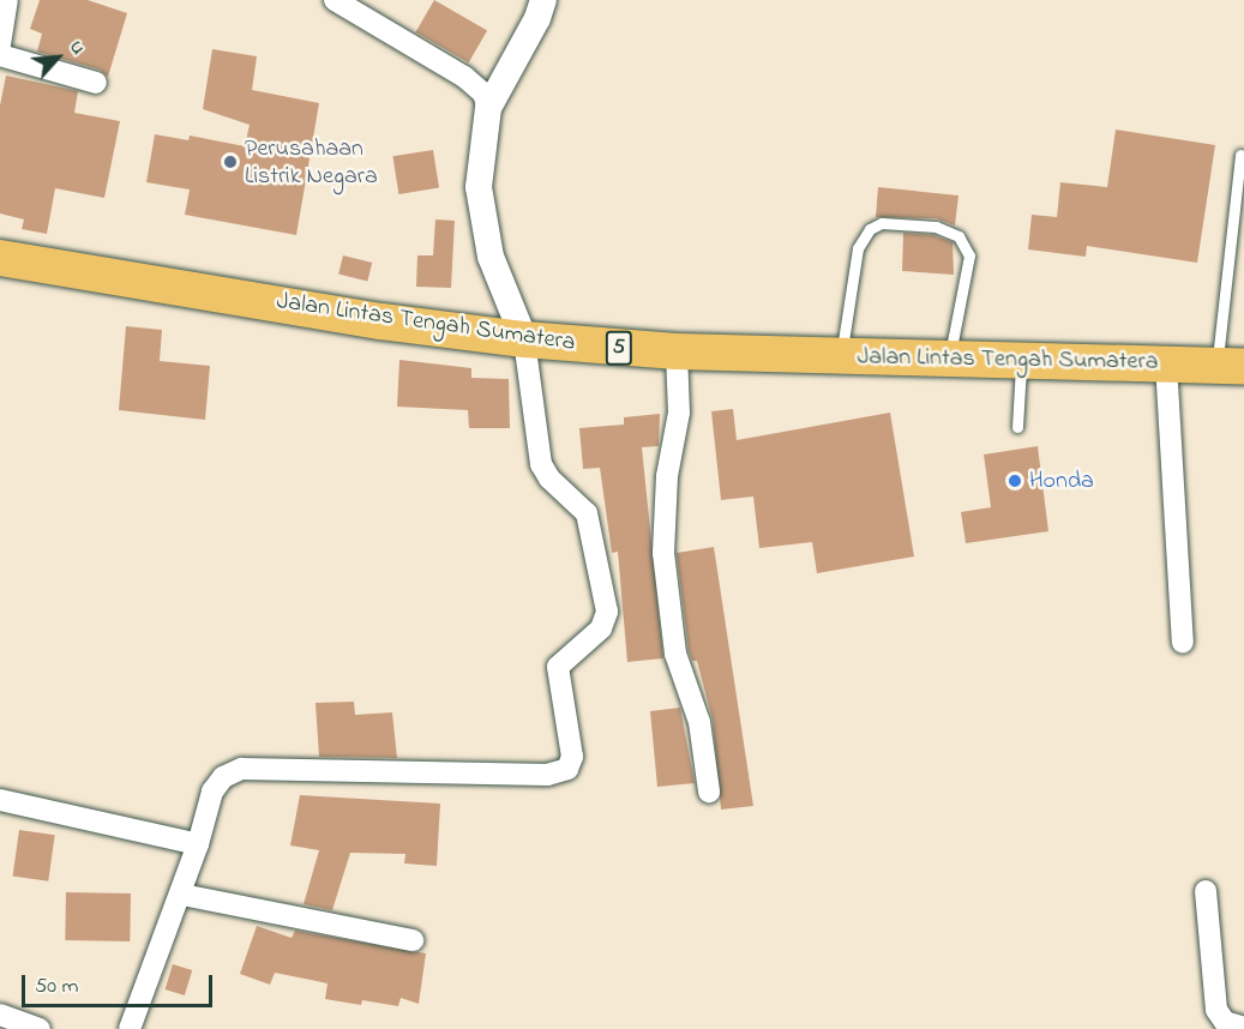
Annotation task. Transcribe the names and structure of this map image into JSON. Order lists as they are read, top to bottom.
{
  "streets": {
    "highway": ["Jalan Lintas Tengah Sumatera", "5"]
  },
  "places": ["Perusahaan Listrik Negara", "Honda"],
  "scale_bar": "50 m",
  "north": "top right"
}
